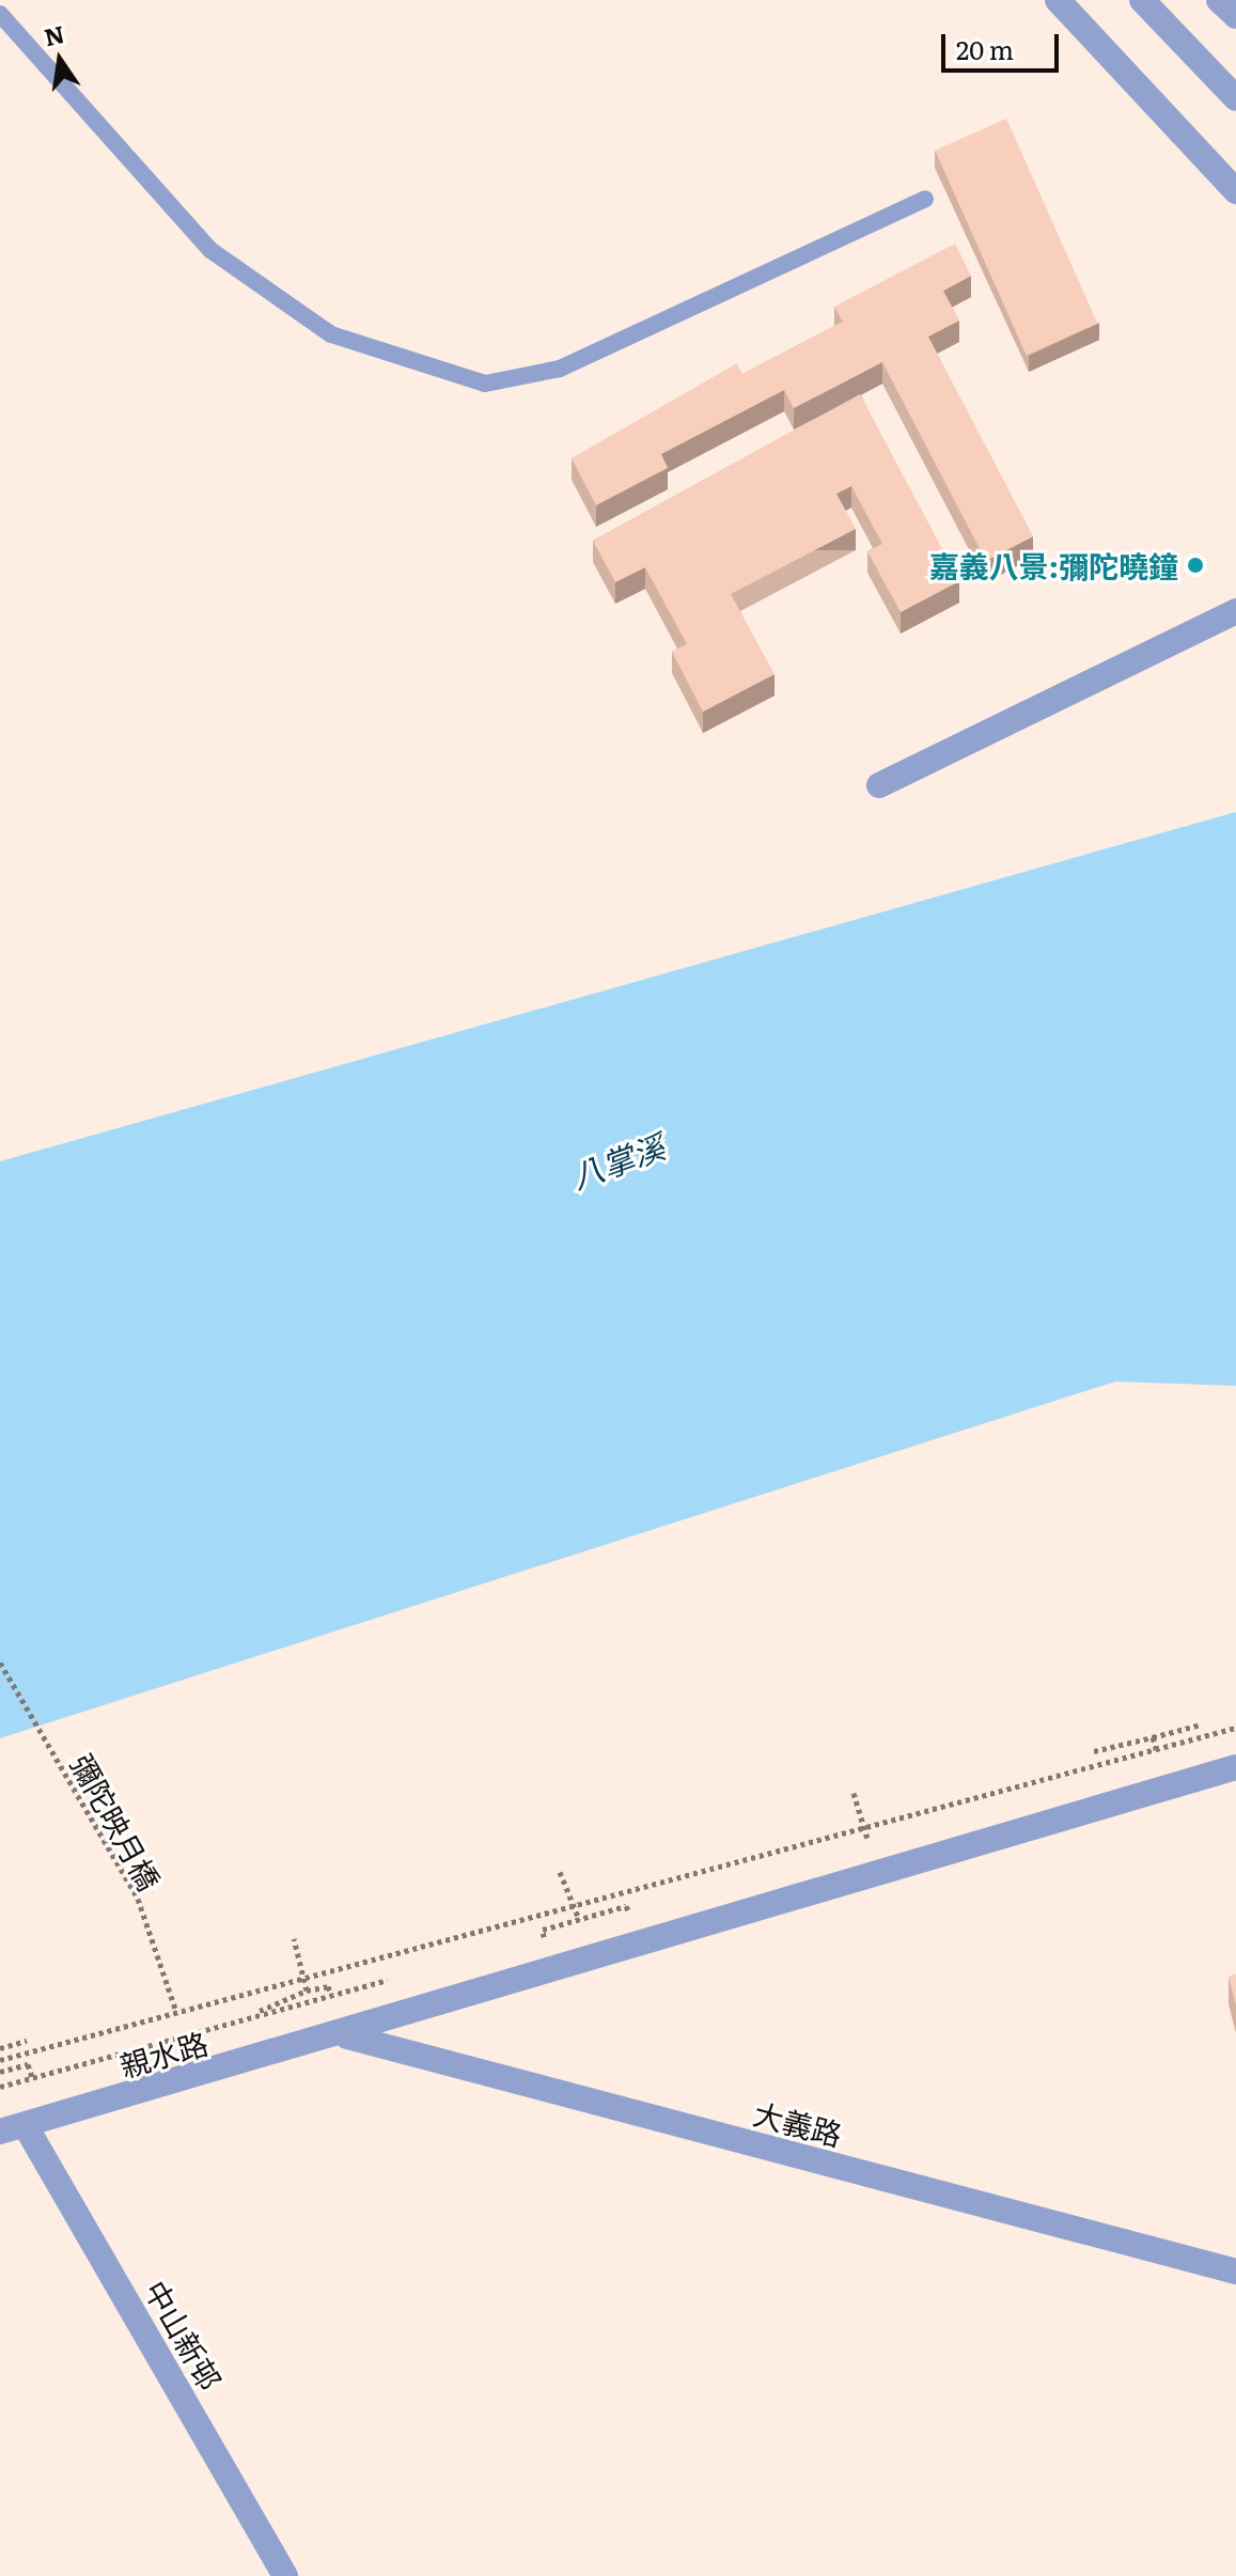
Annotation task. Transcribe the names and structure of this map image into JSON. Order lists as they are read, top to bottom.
{
  "streets": {
    "street": ["親水路", "大義路", "中山新邨"],
    "path": ["彌陀映月橋"]
  },
  "crossings": [
    ["親水路", "大義路"],
    ["親水路", "中山新邨"]
  ],
  "water": ["八掌溪"],
  "places": ["嘉義八景:彌陀曉鐘"],
  "scale_bar": "20 m",
  "north": "top"
}
